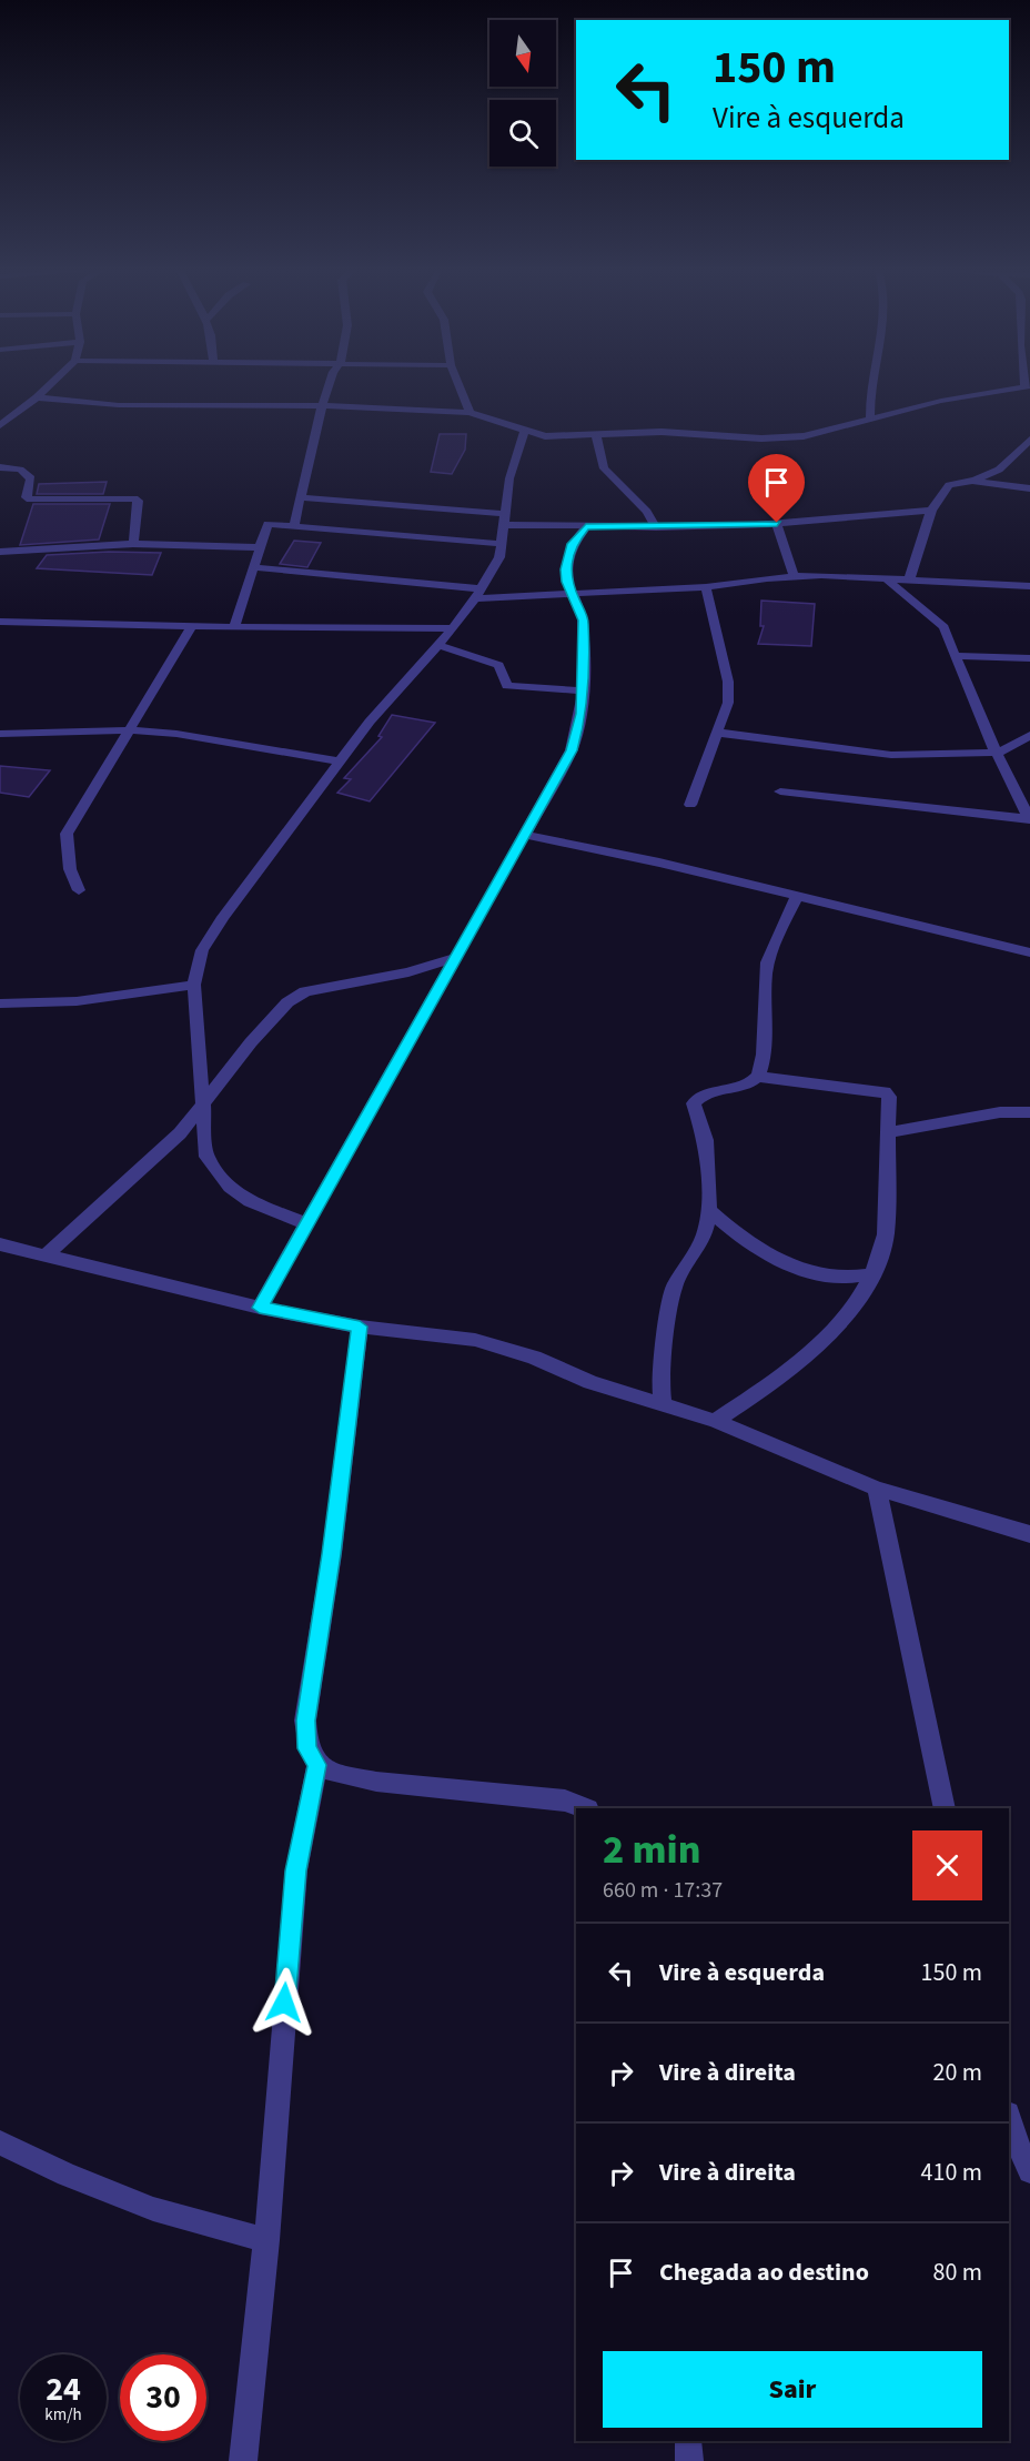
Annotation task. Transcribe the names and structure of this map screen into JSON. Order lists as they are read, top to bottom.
{
  "north": "bottom",
  "page": {
    "turn": ["150 m", "Vire à esquerda"],
    "heading": ["2 min", "660 m · 17:37"],
    "list": [
      {
        "name": "Vire à esquerda",
        "value": "150 m"
      },
      {
        "name": "Vire à direita",
        "value": "20 m"
      },
      {
        "name": "Vire à direita",
        "value": "410 m"
      },
      {
        "name": "Chegada ao destino",
        "value": "80 m"
      }
    ],
    "buttons": "Sair",
    "speed": "24 km/h",
    "limit": "30"
  }
}
